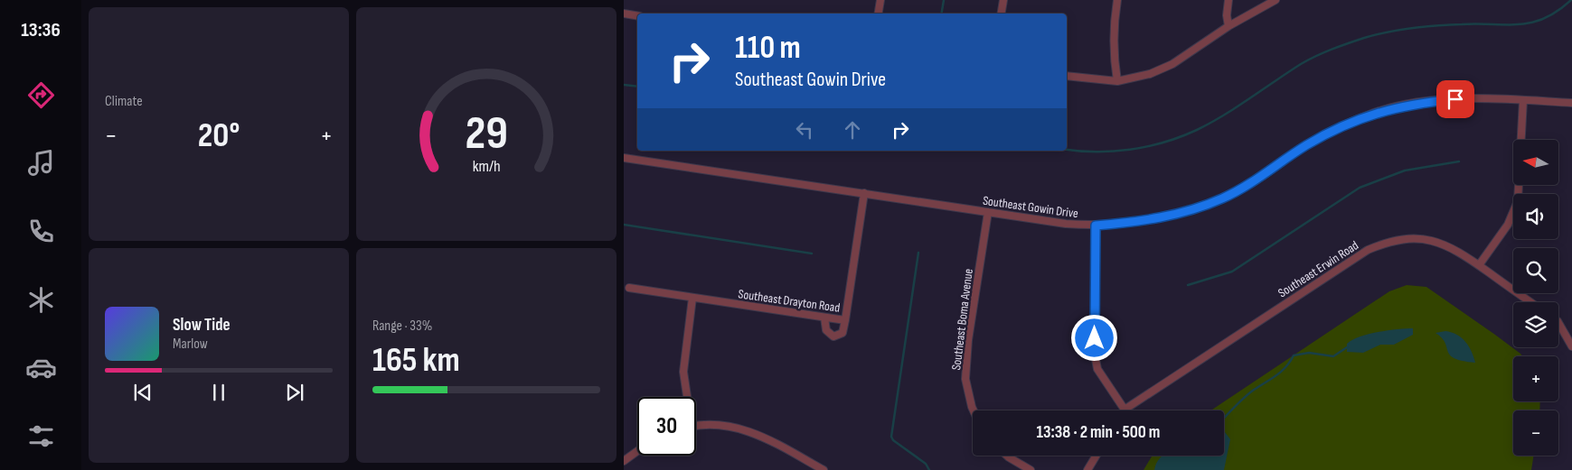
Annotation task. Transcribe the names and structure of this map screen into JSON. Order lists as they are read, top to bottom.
{
  "streets": {
    "street": [
      "Southeast Gowin Drive",
      "Southeast Erwin Road",
      "Southeast Drayton Road",
      "Southeast Boma Avenue"
    ]
  },
  "crossings": [
    ["Southeast Gowin Drive", "Southeast Drayton Road"],
    ["Southeast Gowin Drive", "Southeast Boma Avenue"]
  ],
  "north": "left",
  "page": {
    "tabs": "13:36",
    "tile": [
      "Climate",
      ["Range · 33%", "165 km"]
    ],
    "turn": ["110 m", "Southeast Gowin Drive"],
    "heat": ["−", "20°", "+"],
    "map_buttons": ["+", "−"],
    "song": ["Slow Tide", "Marlow"],
    "limit": "30",
    "trip": "13:38 · 2 min · 500 m",
    "gauge": ["29", "km/h"]
  }
}
